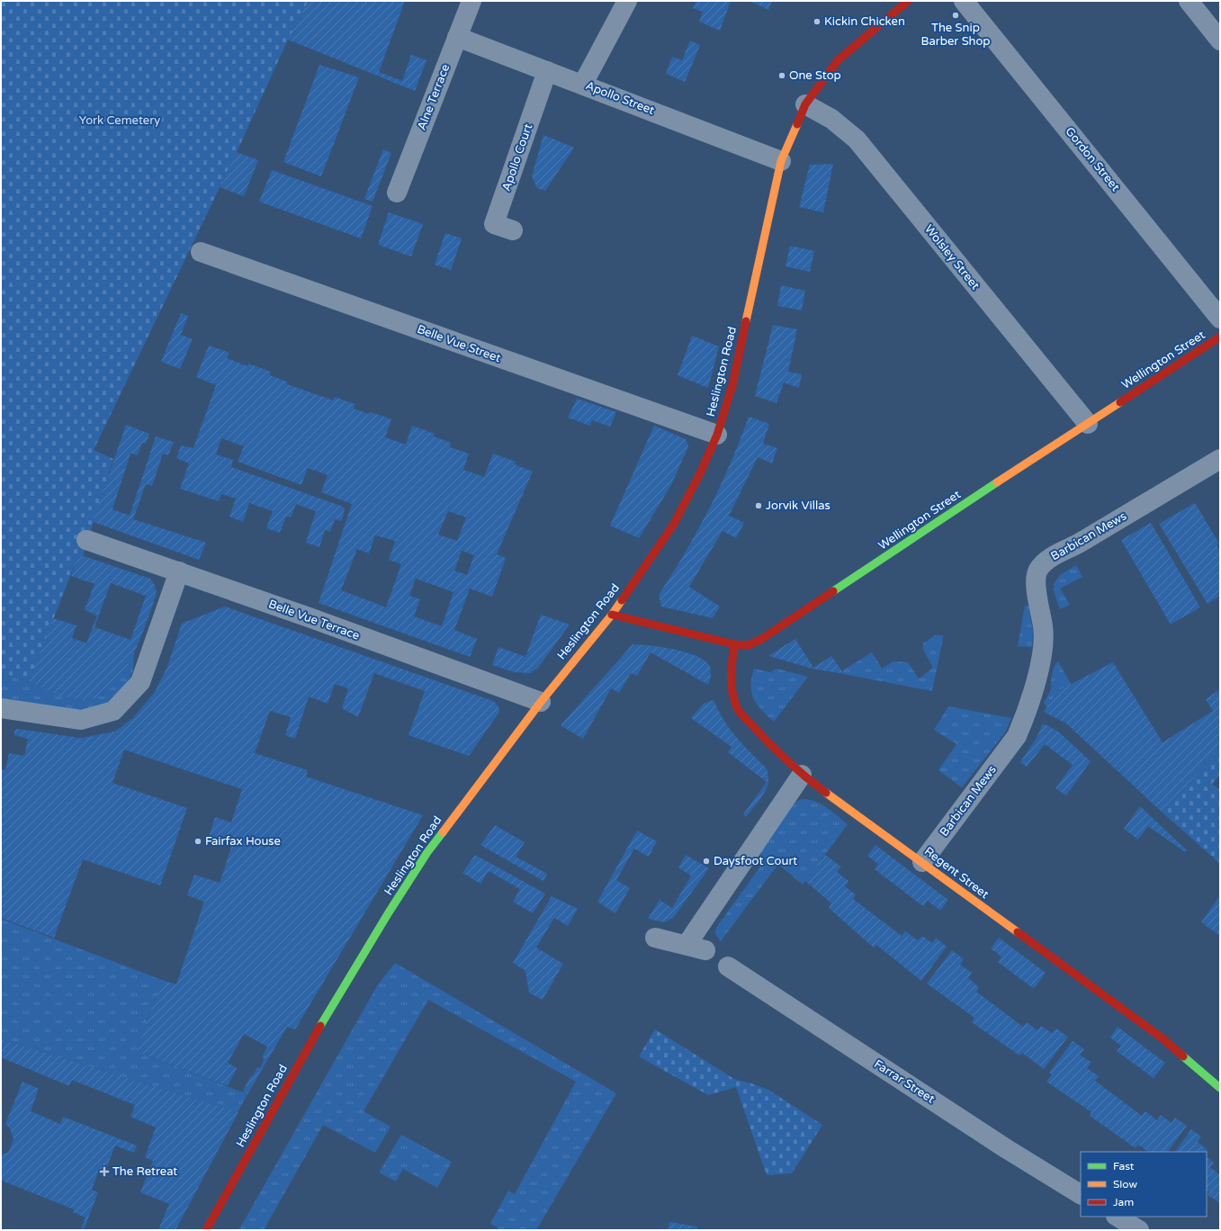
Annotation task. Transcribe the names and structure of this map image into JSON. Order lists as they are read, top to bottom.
{
  "streets": {
    "street": [
      "Alne Terrace",
      "Apollo Street",
      "Apollo Court",
      "Gordon Street",
      "Wolsley Street",
      "Belle Vue Street",
      "Wellington Street",
      "Heslington Road",
      "Barbican Mews",
      "Belle Vue Terrace",
      "Regent Street",
      "Farrar Street"
    ]
  },
  "crossings": [
    ["Alne Terrace", "Apollo Street"],
    ["Apollo Street", "Apollo Court"],
    ["Apollo Street", "Heslington Road"],
    ["Wolsley Street", "Wellington Street"],
    ["Wolsley Street", "Heslington Road"],
    ["Belle Vue Street", "Heslington Road"],
    ["Wellington Street", "Heslington Road"],
    ["Wellington Street", "Regent Street"],
    ["Heslington Road", "Belle Vue Terrace"],
    ["Barbican Mews", "Regent Street"]
  ],
  "parks": ["York Cemetery"],
  "places": {
    "other": [
      "The Snip Barber Shop",
      "Kickin Chicken",
      "One Stop",
      "Jorvik Villas",
      "Fairfax House",
      "Daysfoot Court"
    ],
    "health": ["The Retreat"]
  },
  "legend": ["Fast", "Slow", "Jam"]
}
